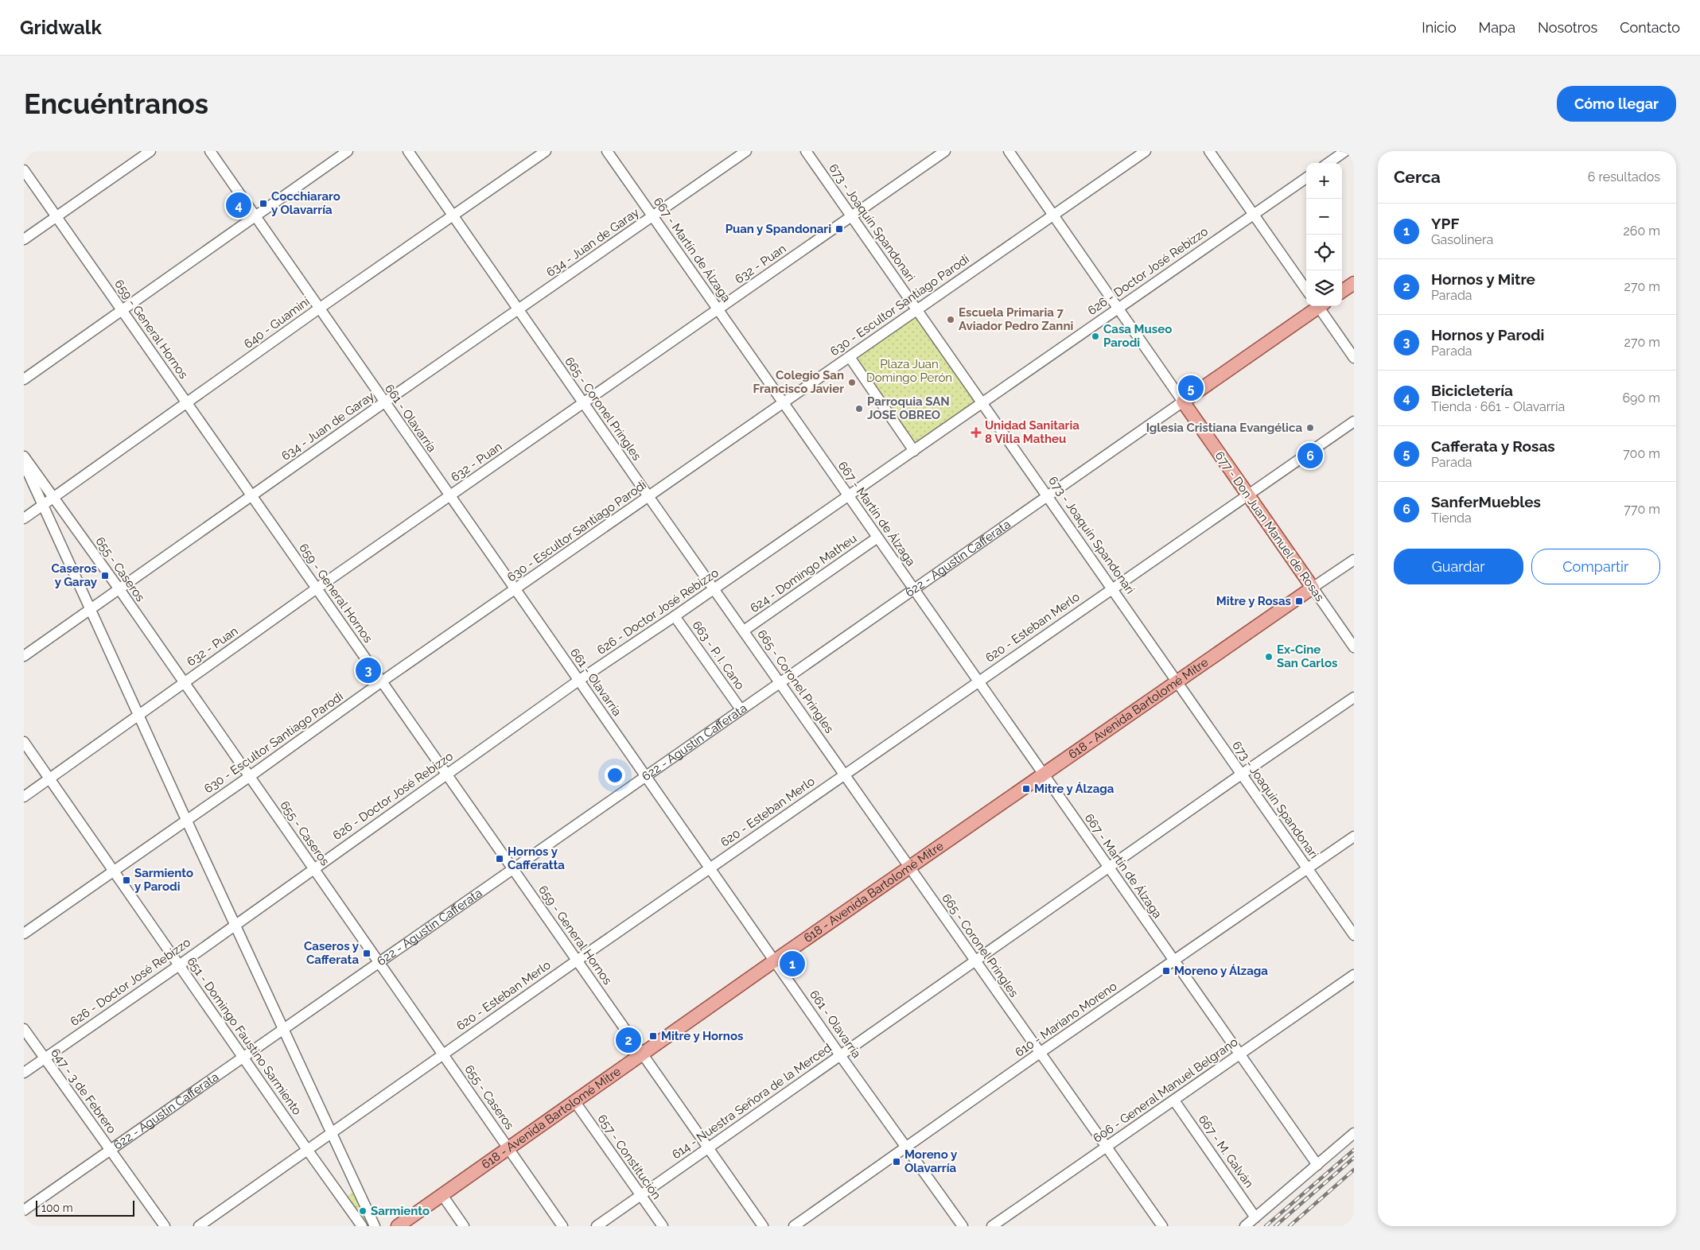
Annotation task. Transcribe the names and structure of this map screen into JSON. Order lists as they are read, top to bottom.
{
  "streets": {
    "main road": ["677 - Don Juan Manuel de Rosas", "622 - Agustín Cafferata", "618 - Avenida Bartolomé Mitre"],
    "street": [
      "673 - Joaquín Spandonari",
      "634 - Juan de Garay",
      "667 - Martín de Álzaga",
      "632 - Puan",
      "626 - Doctor José Rebizzo",
      "630 - Escultor Santiago Parodi",
      "640 - Guaminí",
      "659 - General Hornos",
      "665 - Coronel Pringles",
      "661 - Olavarría",
      "655 - Caseros",
      "624 - Domingo Matheu",
      "620 - Esteban Merlo",
      "663 - P. I. Cano",
      "610 - Mariano Moreno",
      "651 - Domingo Faustino Sarmiento",
      "606 - General Manuel Belgrano",
      "647 - 3 de Febrero",
      "614 - Nuestra Señora de la Merced",
      "667 - M. Galván",
      "657 - Constitución"
    ]
  },
  "crossings": [
    ["673 - Joaquín Spandonari", "632 - Puan"],
    ["673 - Joaquín Spandonari", "626 - Doctor José Rebizzo"],
    ["673 - Joaquín Spandonari", "630 - Escultor Santiago Parodi"],
    ["673 - Joaquín Spandonari", "622 - Agustín Cafferata"],
    ["673 - Joaquín Spandonari", "620 - Esteban Merlo"],
    ["673 - Joaquín Spandonari", "618 - Avenida Bartolomé Mitre"],
    ["673 - Joaquín Spandonari", "610 - Mariano Moreno"],
    ["673 - Joaquín Spandonari", "614 - Nuestra Señora de la Merced"],
    ["634 - Juan de Garay", "667 - Martín de Álzaga"],
    ["634 - Juan de Garay", "659 - General Hornos"],
    ["634 - Juan de Garay", "665 - Coronel Pringles"],
    ["634 - Juan de Garay", "661 - Olavarría"],
    ["634 - Juan de Garay", "655 - Caseros"],
    ["667 - Martín de Álzaga", "632 - Puan"],
    ["667 - Martín de Álzaga", "626 - Doctor José Rebizzo"],
    ["667 - Martín de Álzaga", "630 - Escultor Santiago Parodi"],
    ["667 - Martín de Álzaga", "622 - Agustín Cafferata"],
    ["667 - Martín de Álzaga", "624 - Domingo Matheu"],
    ["667 - Martín de Álzaga", "620 - Esteban Merlo"],
    ["667 - Martín de Álzaga", "618 - Avenida Bartolomé Mitre"],
    ["667 - Martín de Álzaga", "610 - Mariano Moreno"],
    ["667 - Martín de Álzaga", "606 - General Manuel Belgrano"],
    ["667 - Martín de Álzaga", "614 - Nuestra Señora de la Merced"],
    ["632 - Puan", "659 - General Hornos"],
    ["632 - Puan", "665 - Coronel Pringles"],
    ["632 - Puan", "661 - Olavarría"],
    ["632 - Puan", "655 - Caseros"],
    ["632 - Puan", "651 - Domingo Faustino Sarmiento"],
    ["626 - Doctor José Rebizzo", "659 - General Hornos"],
    ["626 - Doctor José Rebizzo", "665 - Coronel Pringles"],
    ["626 - Doctor José Rebizzo", "661 - Olavarría"],
    ["626 - Doctor José Rebizzo", "677 - Don Juan Manuel de Rosas"],
    ["626 - Doctor José Rebizzo", "655 - Caseros"],
    ["626 - Doctor José Rebizzo", "663 - P. I. Cano"],
    ["626 - Doctor José Rebizzo", "651 - Domingo Faustino Sarmiento"],
    ["626 - Doctor José Rebizzo", "647 - 3 de Febrero"],
    ["630 - Escultor Santiago Parodi", "659 - General Hornos"],
    ["630 - Escultor Santiago Parodi", "665 - Coronel Pringles"],
    ["630 - Escultor Santiago Parodi", "661 - Olavarría"],
    ["630 - Escultor Santiago Parodi", "677 - Don Juan Manuel de Rosas"],
    ["630 - Escultor Santiago Parodi", "655 - Caseros"],
    ["630 - Escultor Santiago Parodi", "651 - Domingo Faustino Sarmiento"],
    ["640 - Guaminí", "659 - General Hornos"],
    ["640 - Guaminí", "665 - Coronel Pringles"],
    ["640 - Guaminí", "661 - Olavarría"],
    ["640 - Guaminí", "655 - Caseros"],
    ["659 - General Hornos", "622 - Agustín Cafferata"],
    ["659 - General Hornos", "620 - Esteban Merlo"],
    ["659 - General Hornos", "618 - Avenida Bartolomé Mitre"],
    ["659 - General Hornos", "614 - Nuestra Señora de la Merced"],
    ["665 - Coronel Pringles", "622 - Agustín Cafferata"],
    ["665 - Coronel Pringles", "624 - Domingo Matheu"],
    ["665 - Coronel Pringles", "620 - Esteban Merlo"],
    ["665 - Coronel Pringles", "618 - Avenida Bartolomé Mitre"],
    ["665 - Coronel Pringles", "610 - Mariano Moreno"],
    ["665 - Coronel Pringles", "606 - General Manuel Belgrano"],
    ["665 - Coronel Pringles", "614 - Nuestra Señora de la Merced"],
    ["661 - Olavarría", "622 - Agustín Cafferata"],
    ["661 - Olavarría", "620 - Esteban Merlo"],
    ["661 - Olavarría", "618 - Avenida Bartolomé Mitre"],
    ["661 - Olavarría", "610 - Mariano Moreno"],
    ["661 - Olavarría", "614 - Nuestra Señora de la Merced"],
    ["677 - Don Juan Manuel de Rosas", "622 - Agustín Cafferata"],
    ["677 - Don Juan Manuel de Rosas", "620 - Esteban Merlo"],
    ["677 - Don Juan Manuel de Rosas", "618 - Avenida Bartolomé Mitre"],
    ["622 - Agustín Cafferata", "655 - Caseros"],
    ["622 - Agustín Cafferata", "663 - P. I. Cano"],
    ["622 - Agustín Cafferata", "651 - Domingo Faustino Sarmiento"],
    ["622 - Agustín Cafferata", "647 - 3 de Febrero"],
    ["655 - Caseros", "620 - Esteban Merlo"],
    ["655 - Caseros", "618 - Avenida Bartolomé Mitre"],
    ["620 - Esteban Merlo", "651 - Domingo Faustino Sarmiento"],
    ["618 - Avenida Bartolomé Mitre", "657 - Constitución"],
    ["606 - General Manuel Belgrano", "667 - M. Galván"],
    ["614 - Nuestra Señora de la Merced", "657 - Constitución"]
  ],
  "parks": ["Plaza Juan Domingo Perón"],
  "places": {
    "transit": [
      "Cocchiararo y Olavarría",
      "Puan y Spandonari",
      "Caseros y Garay",
      "Mitre y Rosas",
      "Mitre y Álzaga",
      "Hornos y Cafferatta",
      "Sarmiento y Parodi",
      "Caseros y Cafferata",
      "Moreno y Álzaga",
      "Mitre y Hornos",
      "Moreno y Olavarría"
    ],
    "other": [
      "Escuela Primaria 7 Aviador Pedro Zanni",
      "Casa Museo Parodi",
      "Colegio San Francisco Javier",
      "Parroquia SAN JOSE OBREO",
      "Iglesia Cristiana Evangélica",
      "Ex-Cine San Carlos",
      "Sarmiento"
    ],
    "health": ["Unidad Sanitaria 8 Villa Matheu"]
  },
  "scale_bar": "100 m",
  "page": {
    "header": "Gridwalk",
    "nav": [
      "Inicio",
      "Mapa",
      "Nosotros",
      "Contacto"
    ],
    "buttons": [
      "Cómo llegar",
      ["Guardar", "Compartir"]
    ],
    "title": "Encuéntranos",
    "heading": ["Cerca", "6 resultados"],
    "map_buttons": ["+", "−"],
    "pins": [
      "4",
      "5",
      "6",
      "3",
      "1",
      "2"
    ],
    "list": [
      {
        "mark": "1",
        "name": "YPF",
        "note": "Gasolinera",
        "value": "260 m"
      },
      {
        "mark": "2",
        "name": "Hornos y Mitre",
        "note": "Parada",
        "value": "270 m"
      },
      {
        "mark": "3",
        "name": "Hornos y Parodi",
        "note": "Parada",
        "value": "270 m"
      },
      {
        "mark": "4",
        "name": "Bicicletería",
        "note": "Tienda · 661 - Olavarría",
        "value": "690 m"
      },
      {
        "mark": "5",
        "name": "Cafferata y Rosas",
        "note": "Parada",
        "value": "700 m"
      },
      {
        "mark": "6",
        "name": "SanferMuebles",
        "note": "Tienda",
        "value": "770 m"
      }
    ],
    "scale": "100 m"
  }
}
